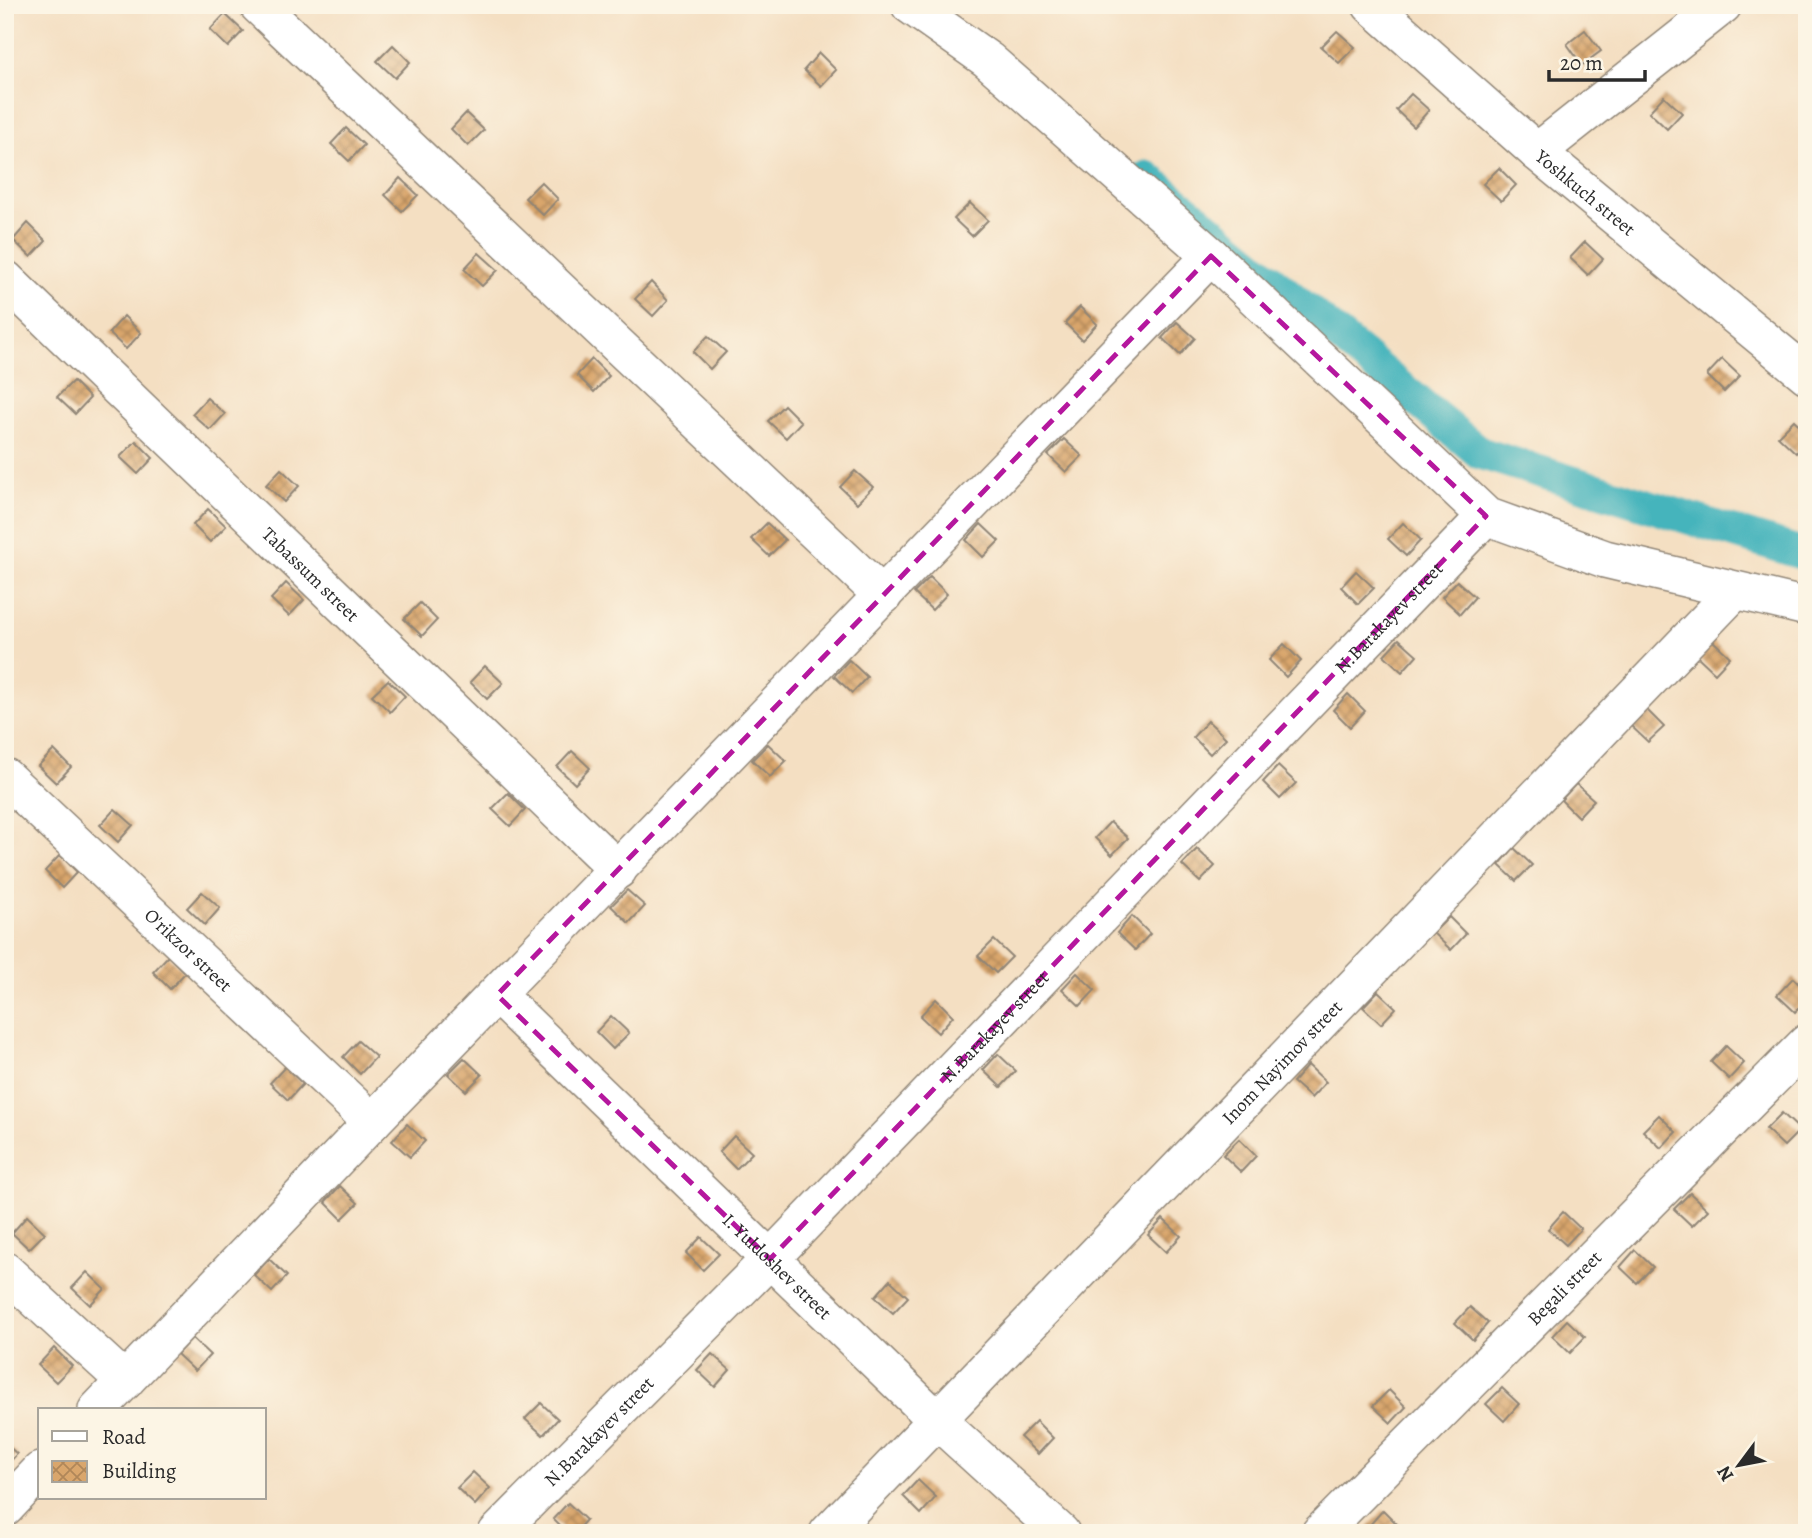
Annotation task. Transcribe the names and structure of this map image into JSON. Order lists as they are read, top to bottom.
{
  "streets": {
    "street": [
      "Yoshkuch street",
      "Tabassum street",
      "N.Barakayev street",
      "O'rikzor street",
      "Inom Nayimov street",
      "I. Yuldoshev street",
      "Begali street"
    ]
  },
  "crossings": [
    ["N.Barakayev street", "I. Yuldoshev street"],
    ["Inom Nayimov street", "I. Yuldoshev street"]
  ],
  "legend": ["Road", "Building"],
  "scale_bar": "20 m",
  "north": "bottom left"
}
